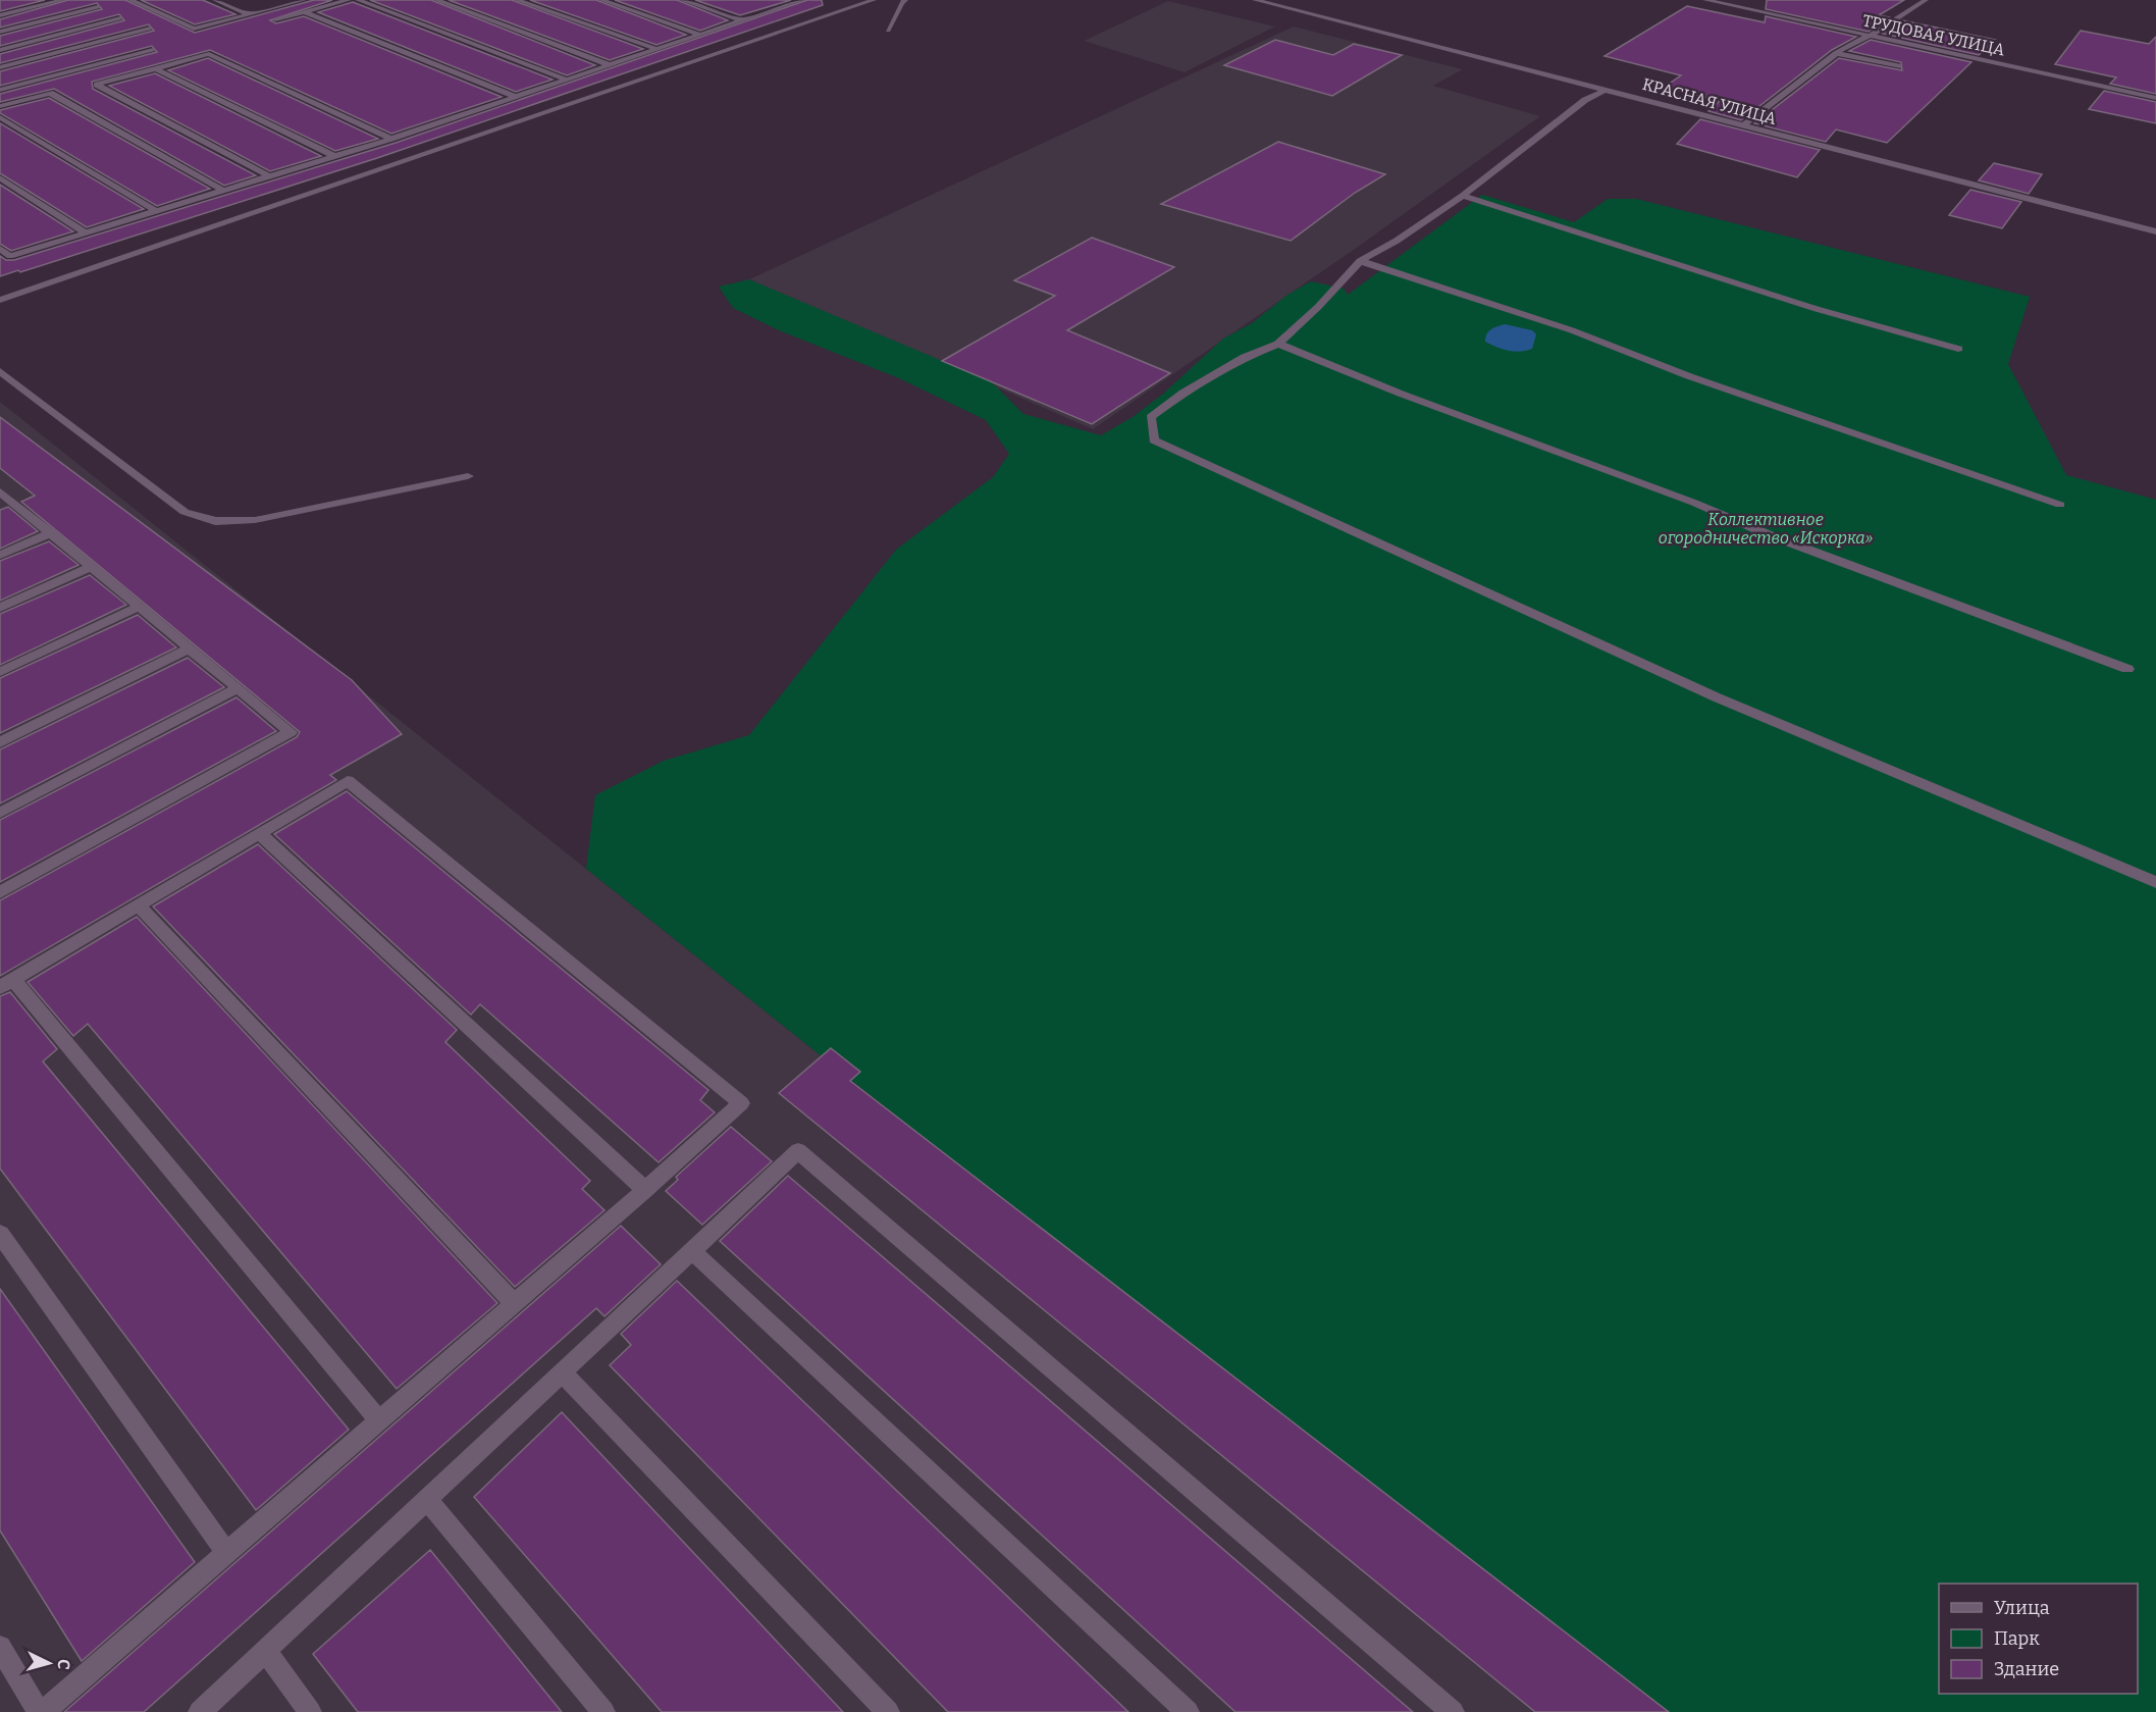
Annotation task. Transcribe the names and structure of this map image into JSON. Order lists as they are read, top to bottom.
{
  "streets": {
    "street": ["ТРУДОВАЯ УЛИЦА", "КРАСНАЯ УЛИЦА"]
  },
  "parks": ["Коллективное огородничество «Искорка»"],
  "legend": ["Улица", "Парк", "Здание"],
  "north": "right"
}
